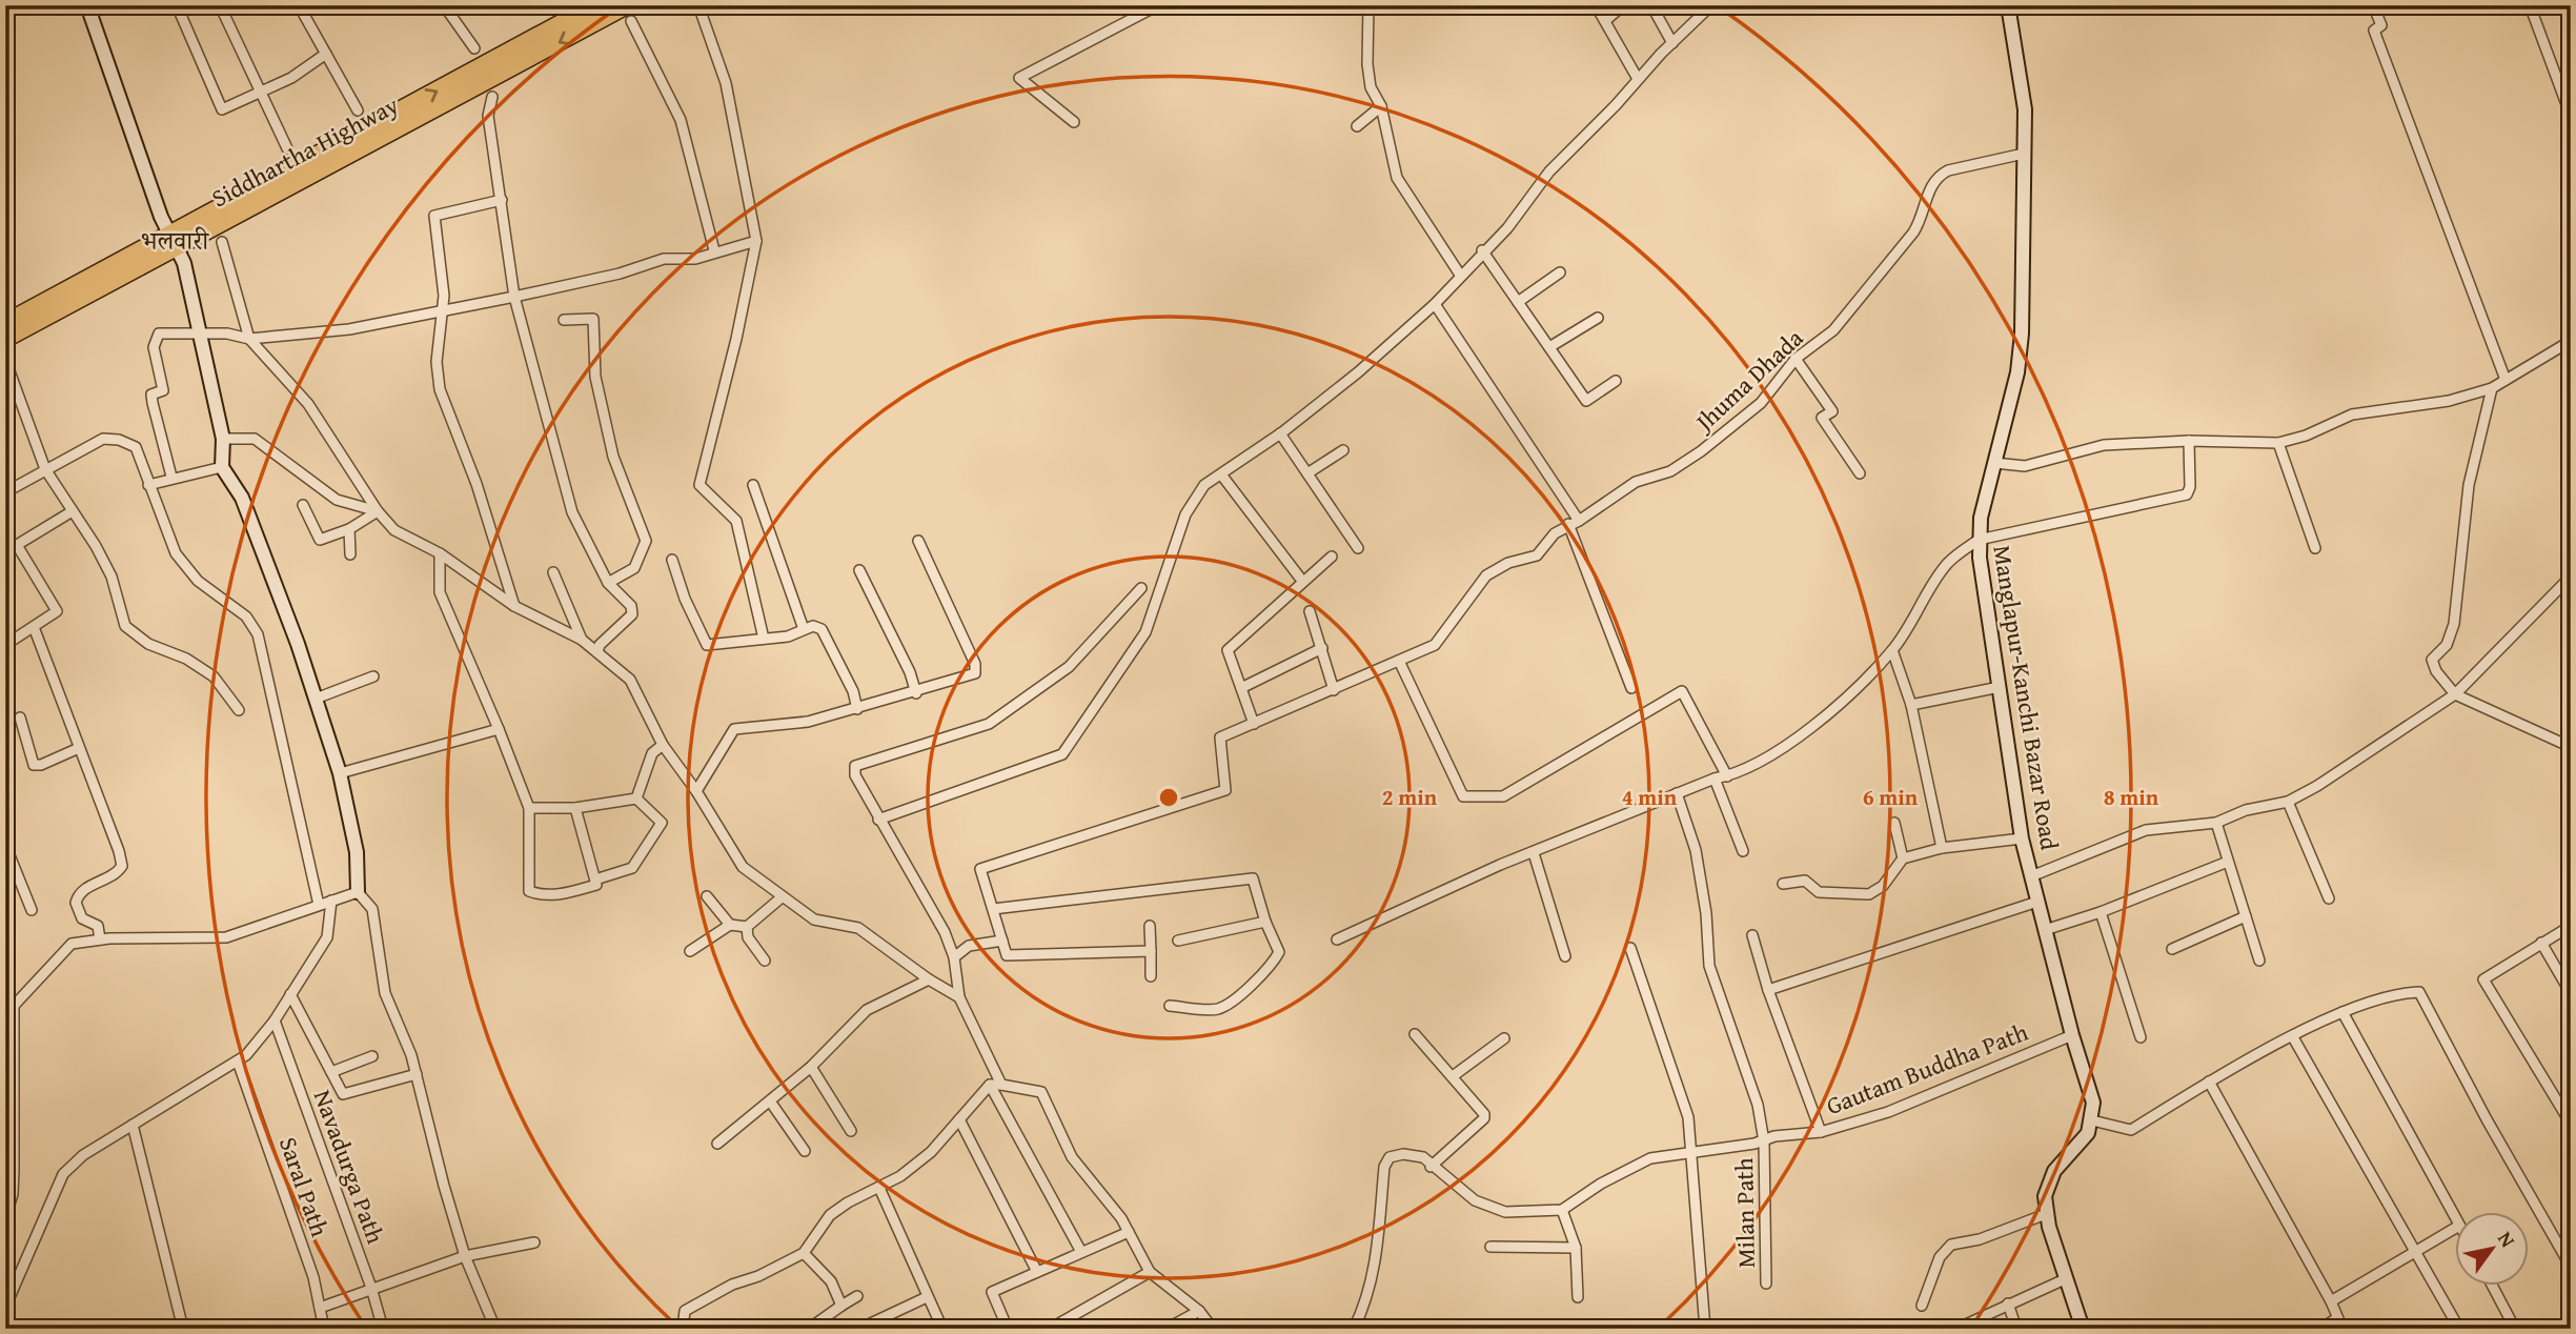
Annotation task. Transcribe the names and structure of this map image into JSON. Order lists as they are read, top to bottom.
{
  "streets": {
    "highway": ["Siddhartha Highway"],
    "street": [
      "Jhuma Dhada",
      "Manglapur-Kanchi Bazar Road",
      "Gautam Buddha Path",
      "Navadurga Path",
      "Saral Path",
      "Milan Path"
    ]
  },
  "crossings": [
    ["Jhuma Dhada", "Manglapur-Kanchi Bazar Road"],
    ["Manglapur-Kanchi Bazar Road", "Gautam Buddha Path"],
    ["Gautam Buddha Path", "Milan Path"]
  ],
  "districts": ["भलवारी"],
  "north": "top right",
  "rings": [
    "2 min",
    "4 min",
    "6 min",
    "8 min"
  ]
}
